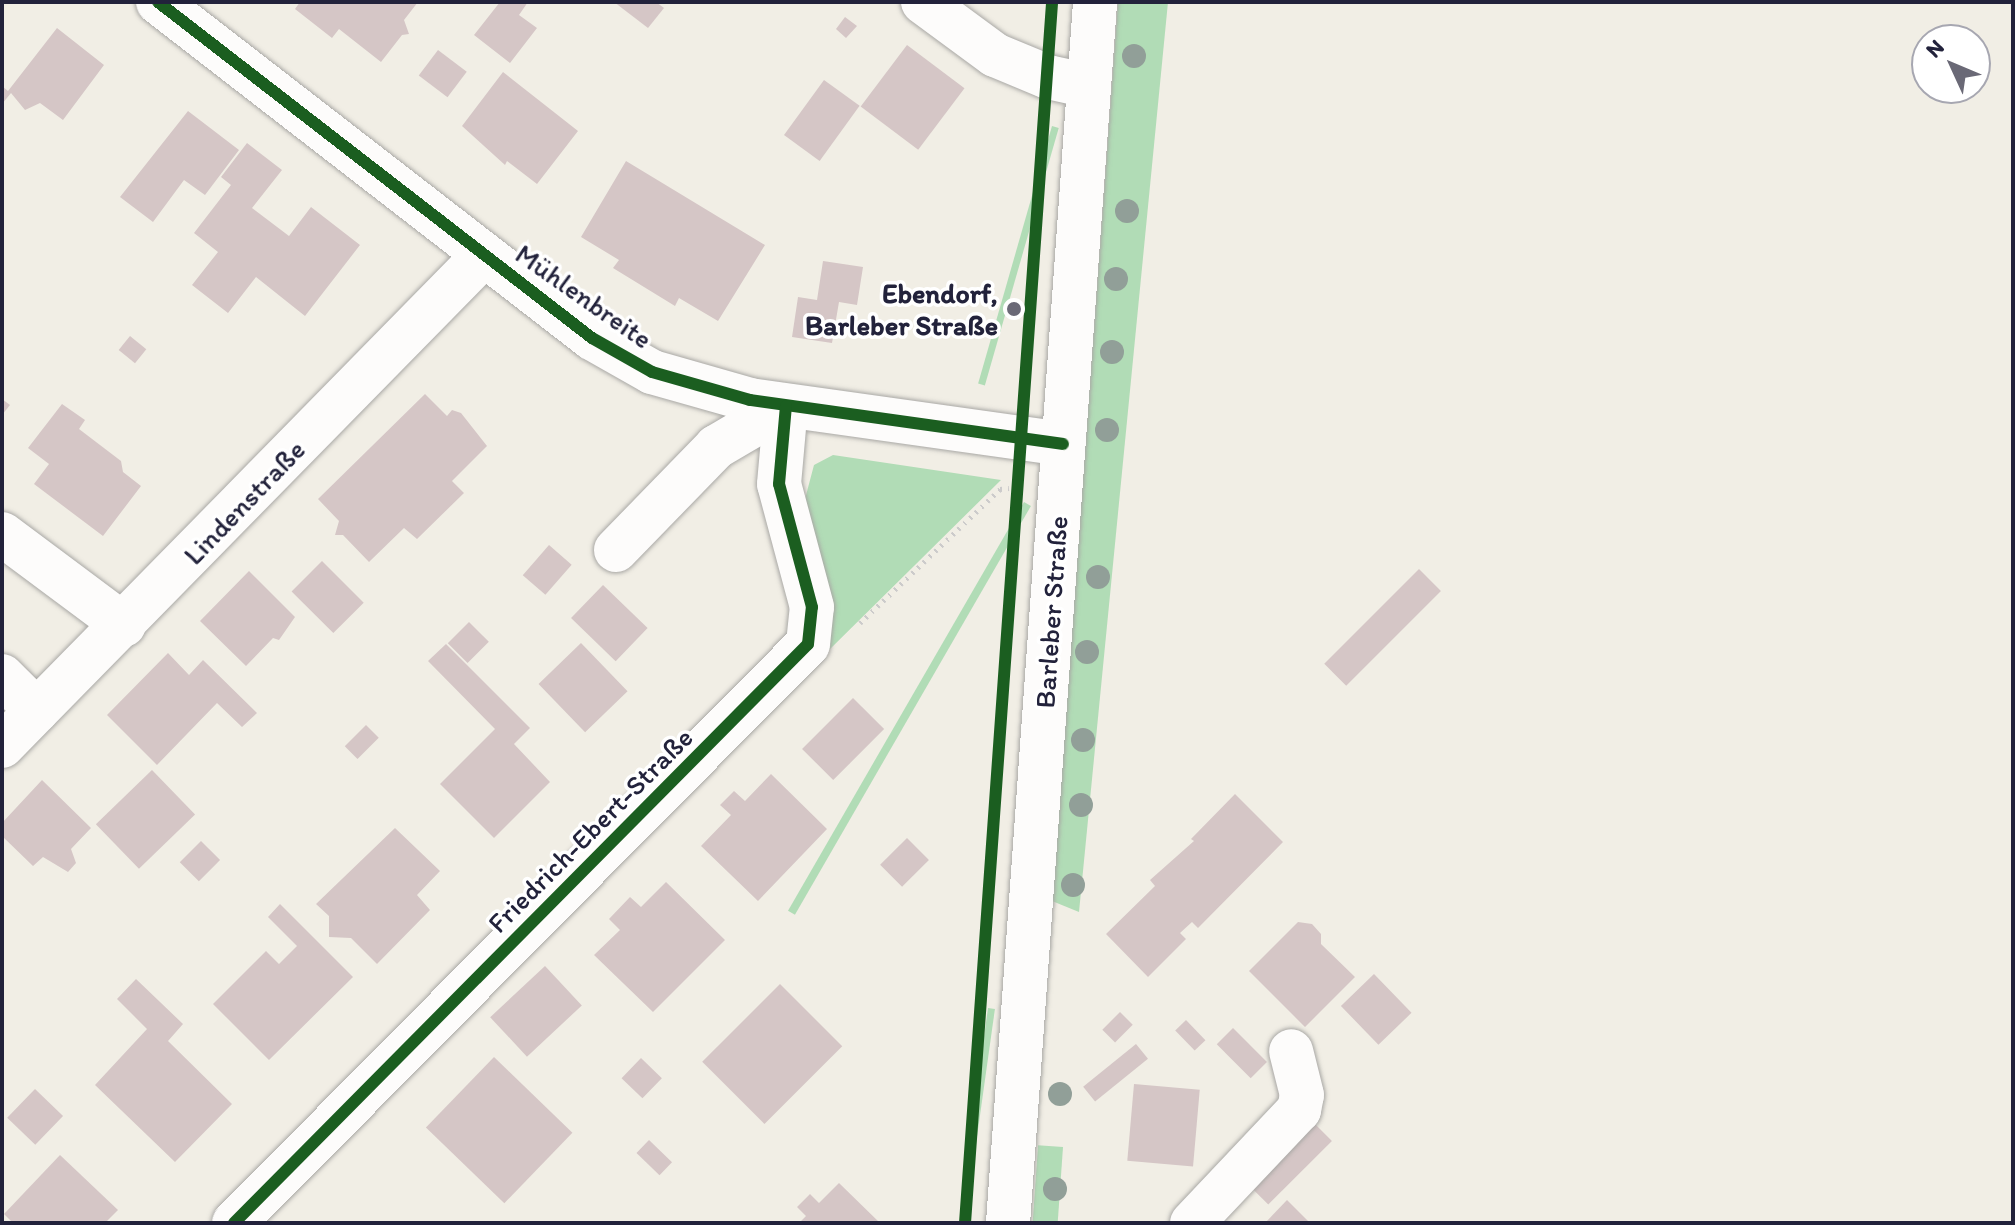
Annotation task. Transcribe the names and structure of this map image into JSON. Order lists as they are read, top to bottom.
{
  "streets": {
    "street": [
      "Mühlenbreite",
      "Lindenstraße",
      "Barleber Straße",
      "Friedrich-Ebert-Straße"
    ]
  },
  "crossings": [
    ["Mühlenbreite", "Lindenstraße"],
    ["Mühlenbreite", "Barleber Straße"],
    ["Mühlenbreite", "Friedrich-Ebert-Straße"]
  ],
  "places": ["Ebendorf, Barleber Straße"],
  "north": "top left"
}
